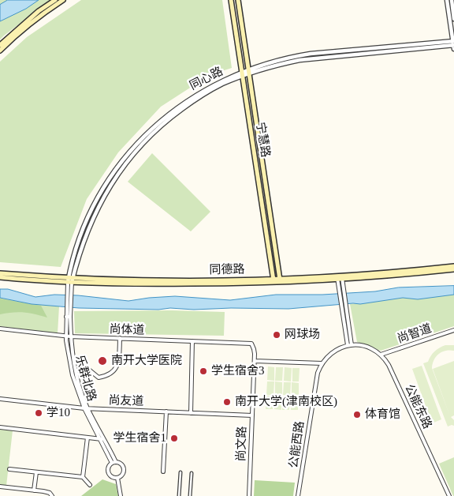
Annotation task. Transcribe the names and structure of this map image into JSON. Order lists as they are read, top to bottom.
{
  "streets": {
    "main road": ["宁慧路", "同德路"],
    "street": [
      "同心路",
      "尚体道",
      "尚智道",
      "乐群北路",
      "尚友道",
      "公能东路",
      "尚文路",
      "公能西路"
    ]
  },
  "crossings": [
    ["同心路", "宁慧路"],
    ["同心路", "同德路"],
    ["同心路", "乐群北路"],
    ["宁慧路", "同德路"],
    ["同德路", "乐群北路"],
    ["尚体道", "乐群北路"],
    ["尚体道", "尚文路"],
    ["尚智道", "公能东路"],
    ["乐群北路", "尚友道"],
    ["尚友道", "尚文路"]
  ],
  "places": [
    "网球场",
    "南开大学医院",
    "学生宿舍3",
    "南开大学(津南校区)",
    "学10",
    "体育馆",
    "学生宿舍1"
  ]
}
